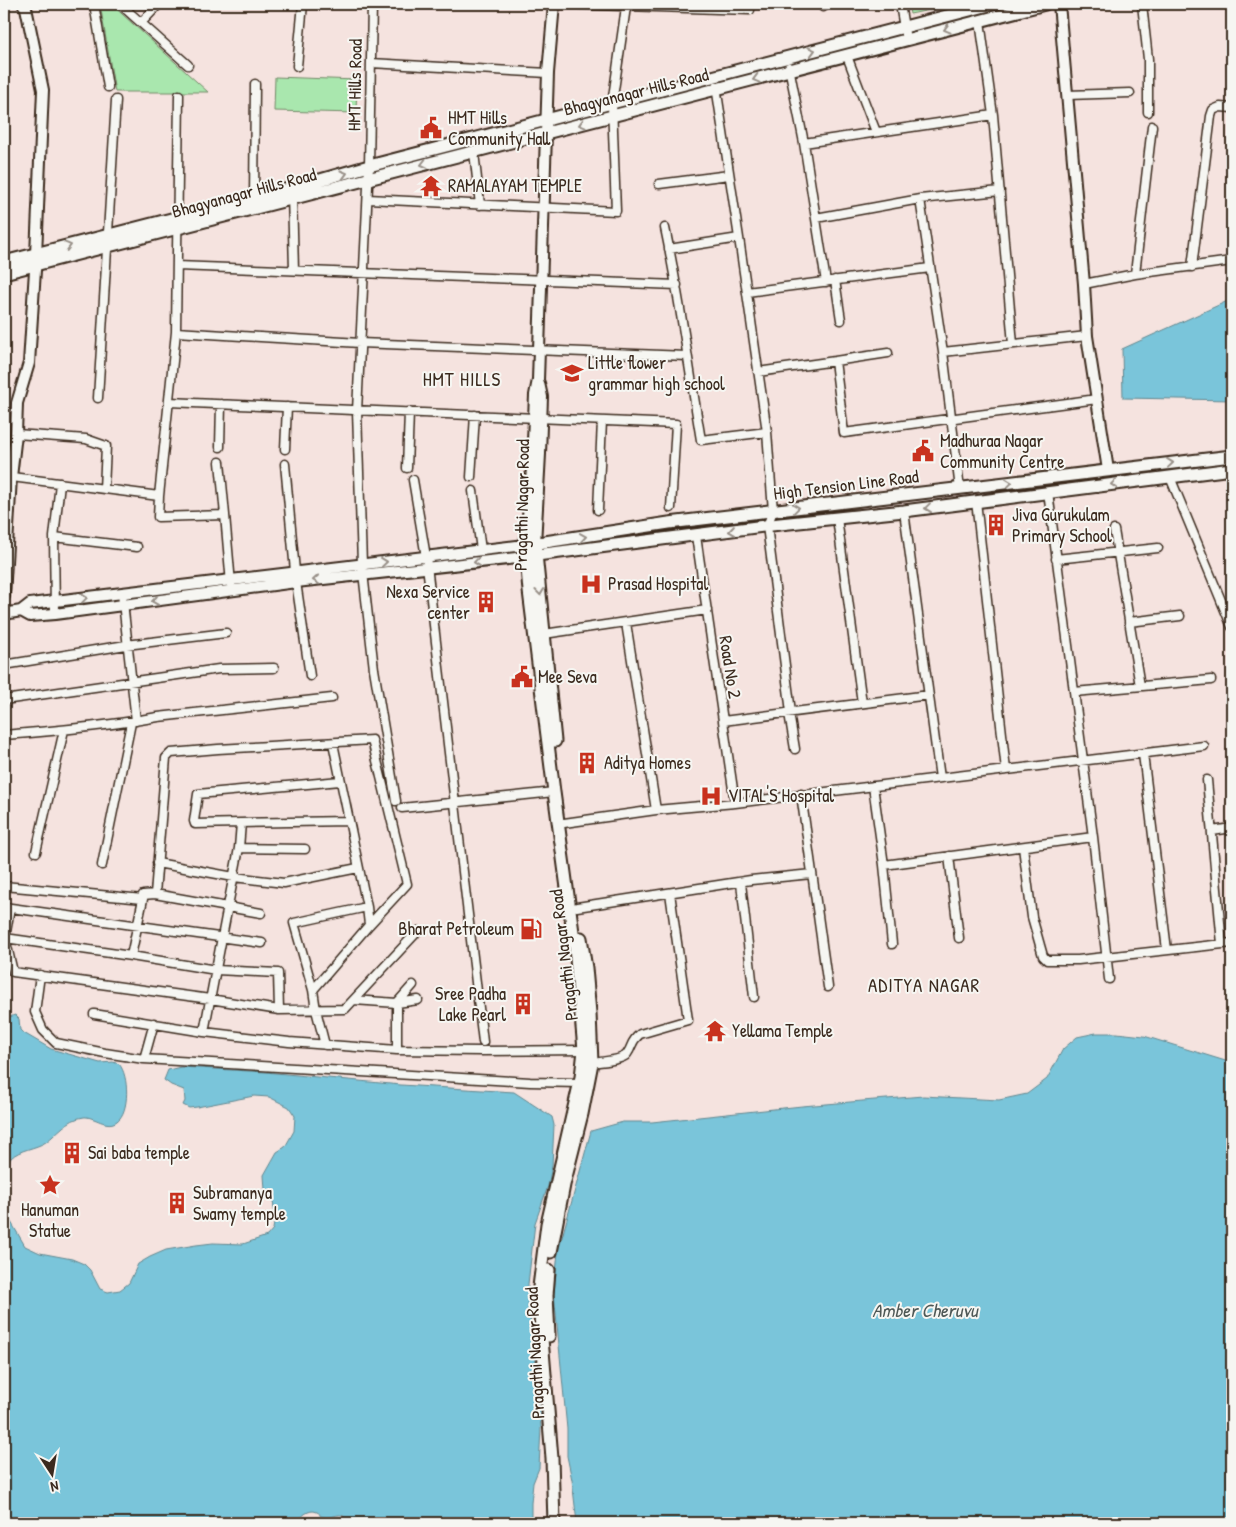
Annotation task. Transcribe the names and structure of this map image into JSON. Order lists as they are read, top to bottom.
{
  "streets": {
    "main road": ["Bhagyanagar Hills Road", "High Tension Line Road", "Pragathi Nagar Road"],
    "street": ["HMT Hills Road", "Road No 2"]
  },
  "crossings": [
    ["HMT Hills Road", "Bhagyanagar Hills Road"],
    ["Bhagyanagar Hills Road", "Pragathi Nagar Road"],
    ["High Tension Line Road", "Pragathi Nagar Road"],
    ["High Tension Line Road", "Road No 2"]
  ],
  "districts": ["HMT HILLS", "ADITYA NAGAR"],
  "water": ["Amber Cheruvu"],
  "places": {
    "public building": ["HMT Hills Community Hall", "Madhuraa Nagar Community Centre", "Mee Seva"],
    "temple": ["RAMALAYAM TEMPLE", "Yellama Temple"],
    "school or university": ["Little flower grammar high school"],
    "building": [
      "Jiva Gurukulam Primary School",
      "Nexa Service center",
      "Aditya Homes",
      "Sree Padha Lake Pearl",
      "Sai baba temple",
      "Subramanya Swamy temple"
    ],
    "hospital": ["Prasad Hospital", "VITAL'S Hospital"],
    "fuel station": ["Bharat Petroleum"],
    "place": ["Hanuman Statue"]
  },
  "north": "bottom"
}
